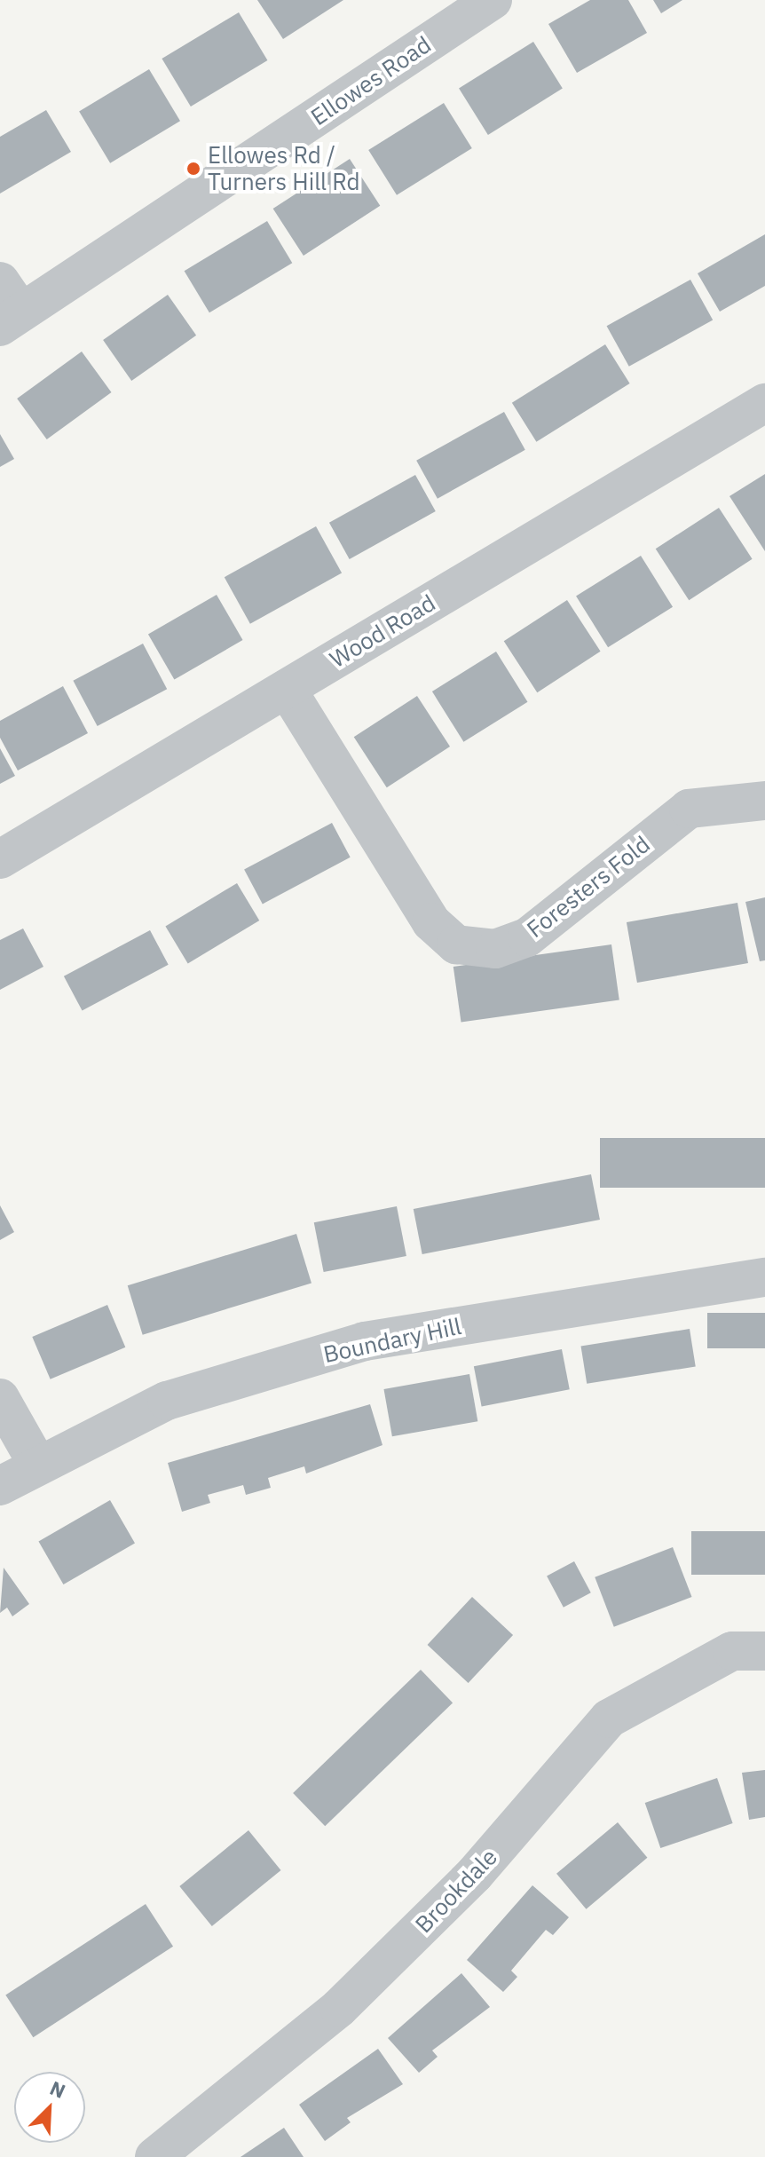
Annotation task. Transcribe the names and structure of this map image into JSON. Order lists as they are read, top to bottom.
{
  "streets": {
    "street": [
      "Ellowes Road",
      "Wood Road",
      "Foresters Fold",
      "Boundary Hill",
      "Brookdale"
    ]
  },
  "crossings": [
    ["Wood Road", "Foresters Fold"]
  ],
  "places": ["Ellowes Rd / Turners Hill Rd"],
  "north": "top right"
}
